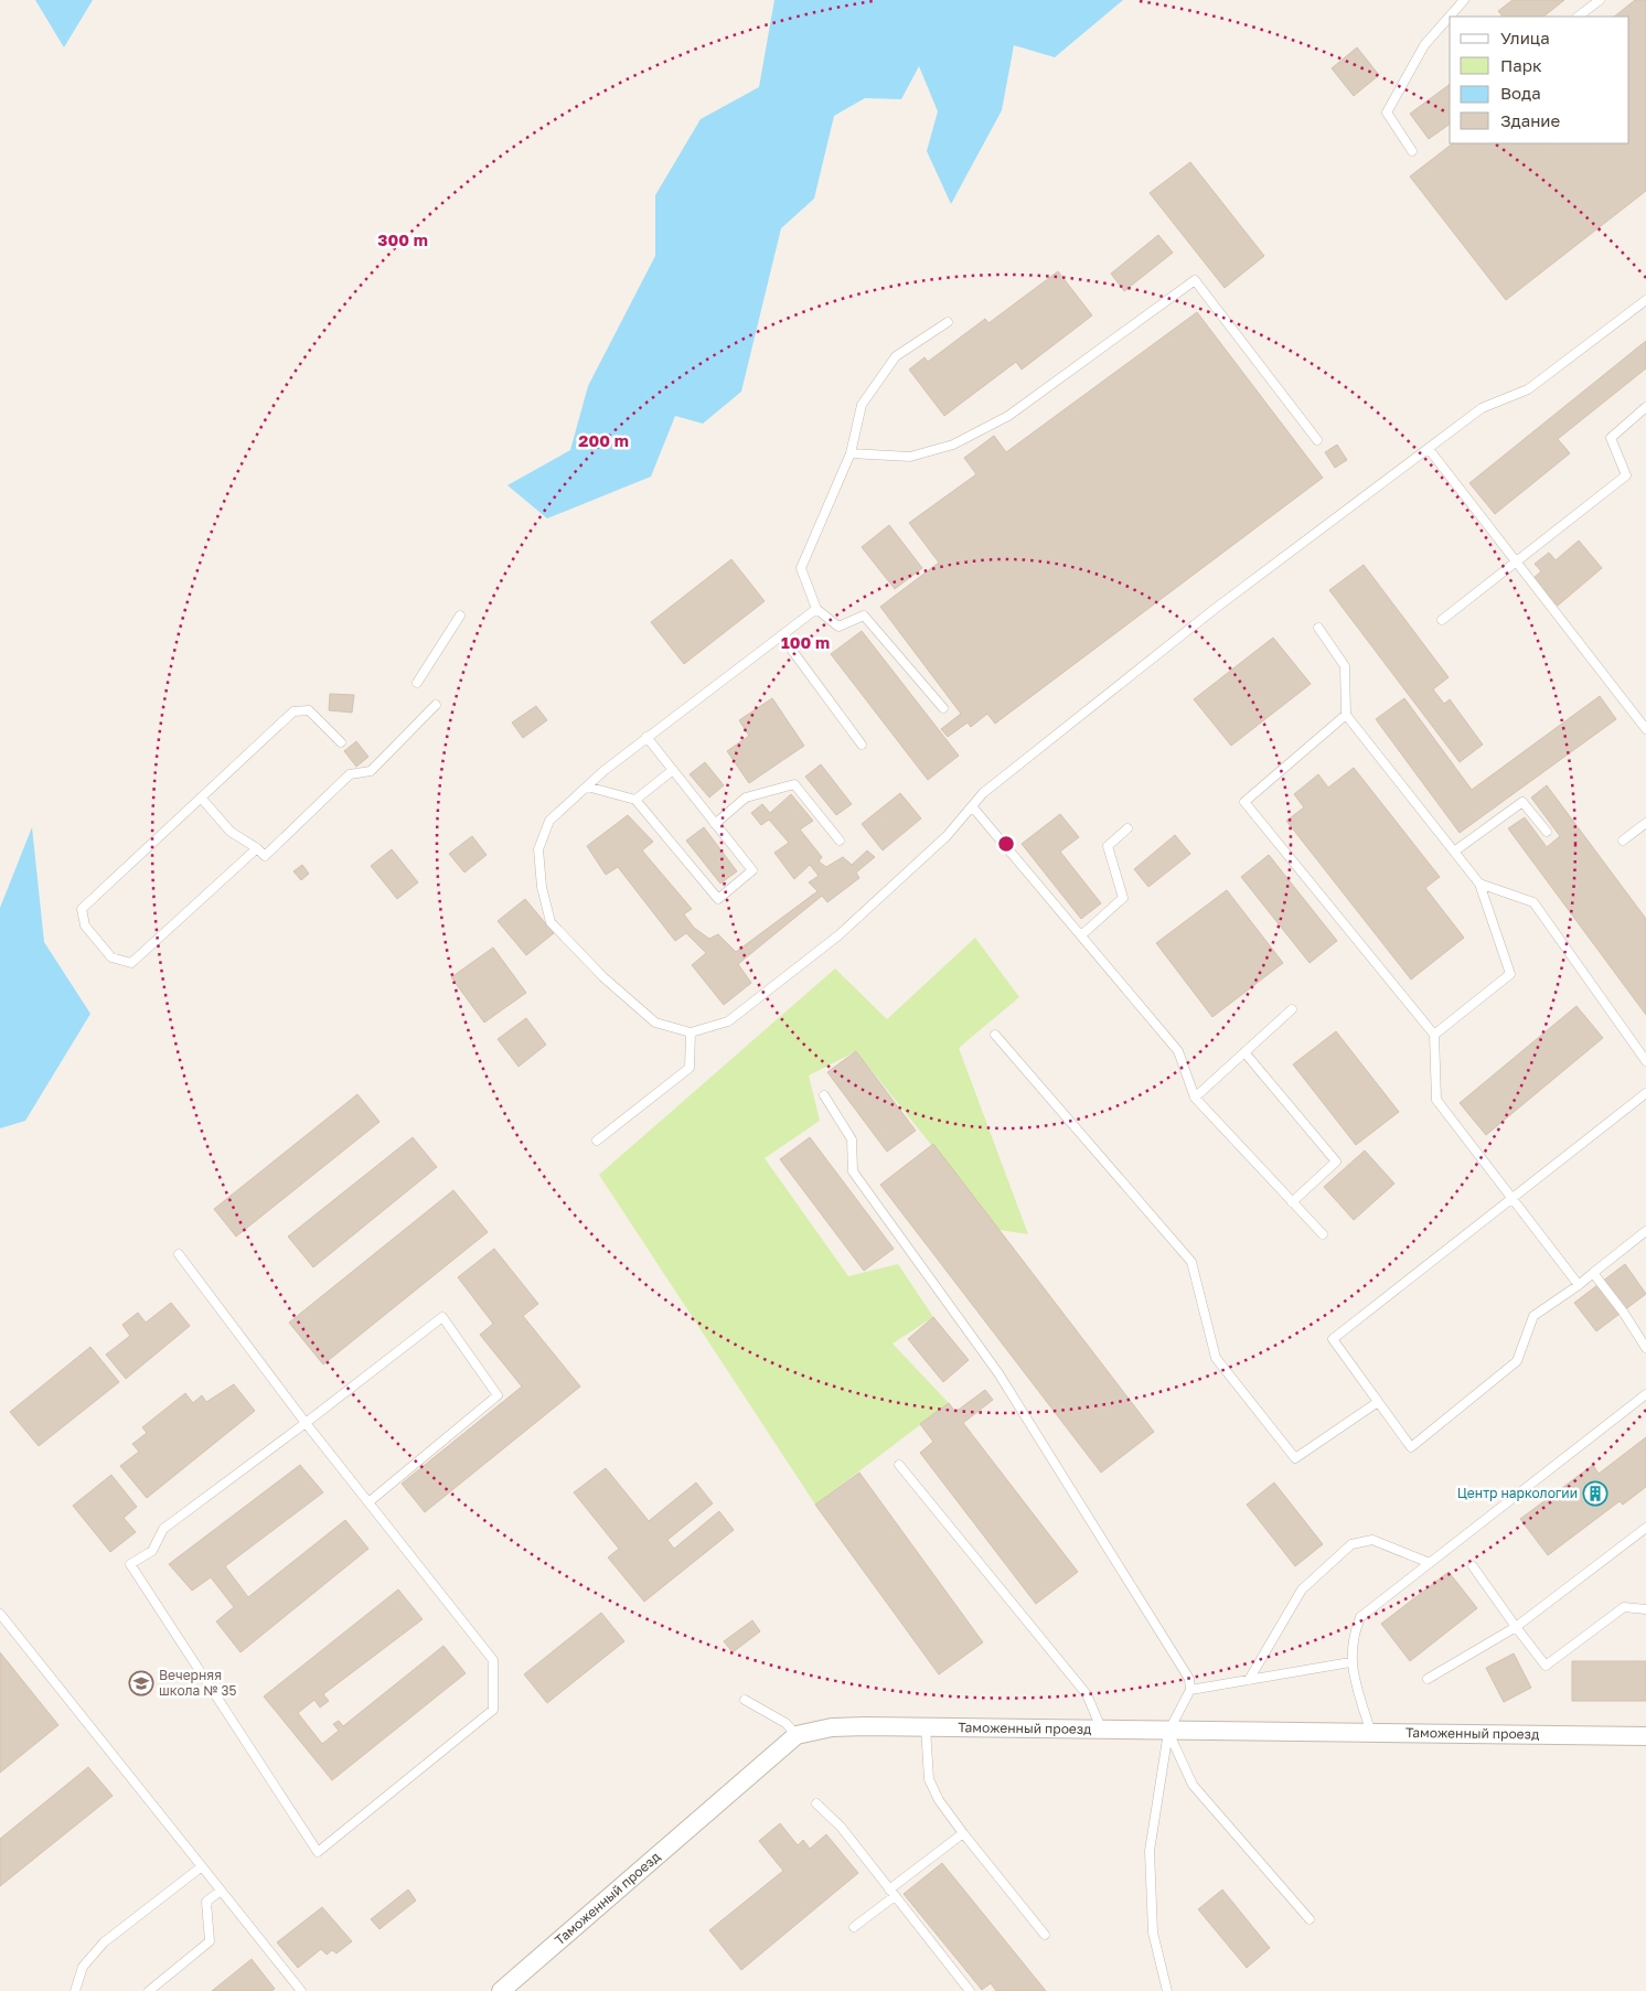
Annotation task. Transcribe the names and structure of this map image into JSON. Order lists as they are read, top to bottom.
{
  "streets": {
    "street": ["Таможенный проезд"]
  },
  "places": {
    "building": ["Центр наркологии"],
    "school or university": ["Вечерняя школа № 35"]
  },
  "legend": [
    "Улица",
    "Парк",
    "Вода",
    "Здание"
  ],
  "rings": ["300 m", "200 m", "100 m"]
}
